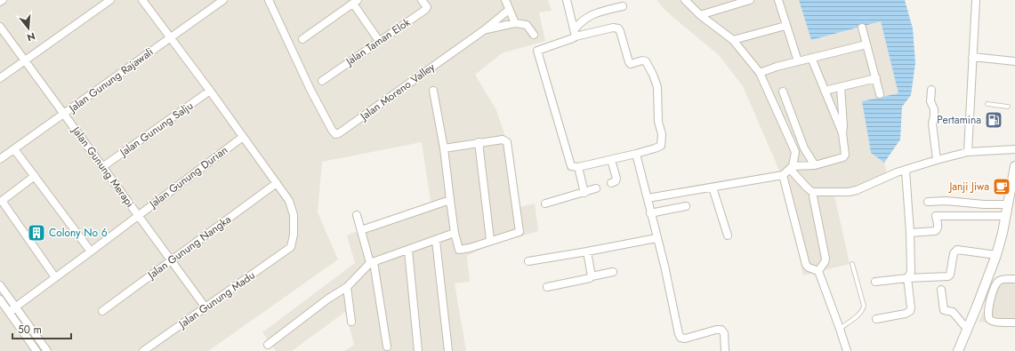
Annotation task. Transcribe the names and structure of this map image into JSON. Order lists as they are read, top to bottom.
{
  "streets": {
    "street": [
      "Jalan Taman Elok",
      "Jalan Gunung Rajawali",
      "Jalan Moreno Valley",
      "Jalan Gunung Salju",
      "Jalan Gunung Merapi",
      "Jalan Gunung Durian",
      "Jalan Gunung Nangka",
      "Jalan Gunung Madu"
    ]
  },
  "crossings": [
    ["Jalan Gunung Rajawali", "Jalan Gunung Merapi"],
    ["Jalan Gunung Salju", "Jalan Gunung Merapi"],
    ["Jalan Gunung Merapi", "Jalan Gunung Durian"],
    ["Jalan Gunung Merapi", "Jalan Gunung Nangka"],
    ["Jalan Gunung Merapi", "Jalan Gunung Madu"],
    ["Jalan Gunung Nangka", "Jalan Gunung Madu"]
  ],
  "places": {
    "fuel station": ["Pertamina"],
    "cafe": ["Janji Jiwa"],
    "building": ["Colony No 6"]
  },
  "scale_bar": "50 m",
  "north": "bottom"
}
